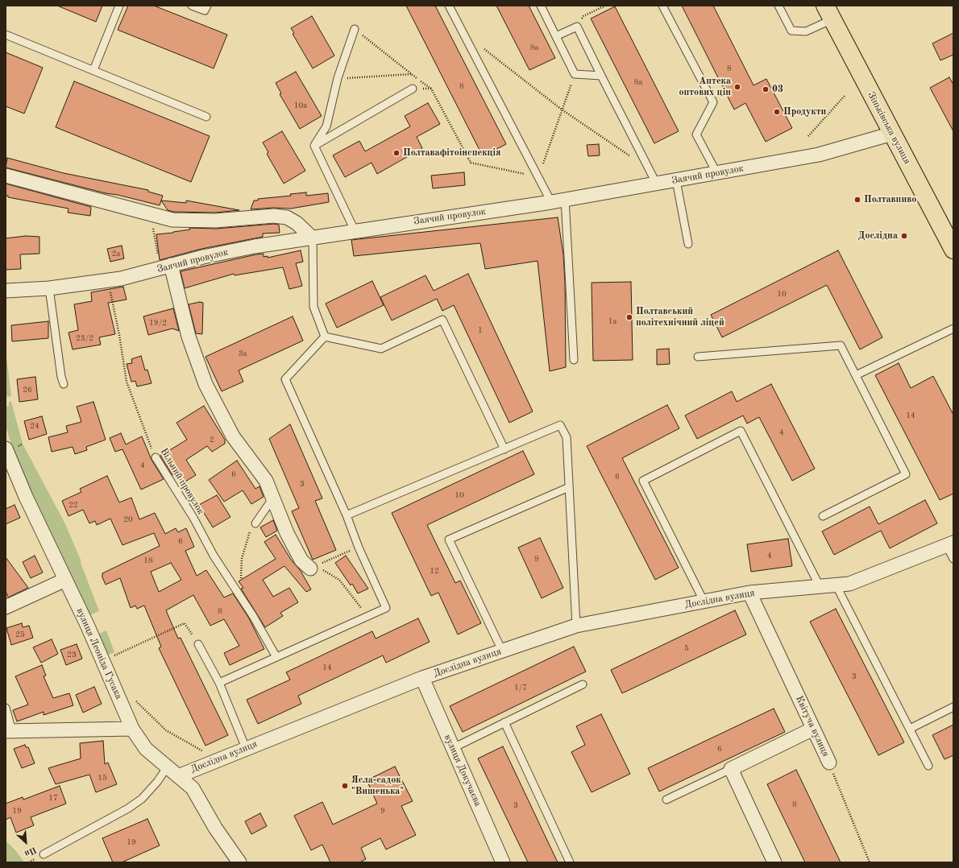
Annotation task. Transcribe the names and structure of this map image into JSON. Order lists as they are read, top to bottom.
{
  "streets": {
    "main road": ["Зіньківська вулиця"],
    "street": [
      "Заячий провулок",
      "Дослідна вулиця",
      "вулиця Леоніда Гусака",
      "Квітуча вулиця",
      "вулиця Докучаєва"
    ],
    "lane": ["Вільний провулок"]
  },
  "crossings": [
    ["Зіньківська вулиця", "Заячий провулок"],
    ["Заячий провулок", "Вільний провулок"],
    ["Дослідна вулиця", "вулиця Леоніда Гусака"],
    ["Дослідна вулиця", "Квітуча вулиця"],
    ["Дослідна вулиця", "вулиця Докучаєва"]
  ],
  "places": [
    "Аптека оптових цін",
    "03",
    "Продукти",
    "Полтавафітоінспекція",
    "Полтавпиво",
    "Дослідна",
    "Полтавський політехнічний ліцей",
    "Ясла-садок \"Вишенька\""
  ],
  "house_numbers": [
    "8а",
    "8",
    "8а",
    "8",
    "10а",
    "2а",
    "10",
    "1а",
    "19/2",
    "1",
    "23/2",
    "3а",
    "26",
    "14",
    "24",
    "4",
    "2",
    "4",
    "6",
    "6",
    "3",
    "10",
    "22",
    "20",
    "6",
    "4",
    "8",
    "18",
    "12",
    "8",
    "25",
    "5",
    "23",
    "14",
    "3",
    "1/7",
    "6",
    "15",
    "17",
    "8",
    "3",
    "19",
    "9",
    "19"
  ],
  "north": "bottom right"
}
